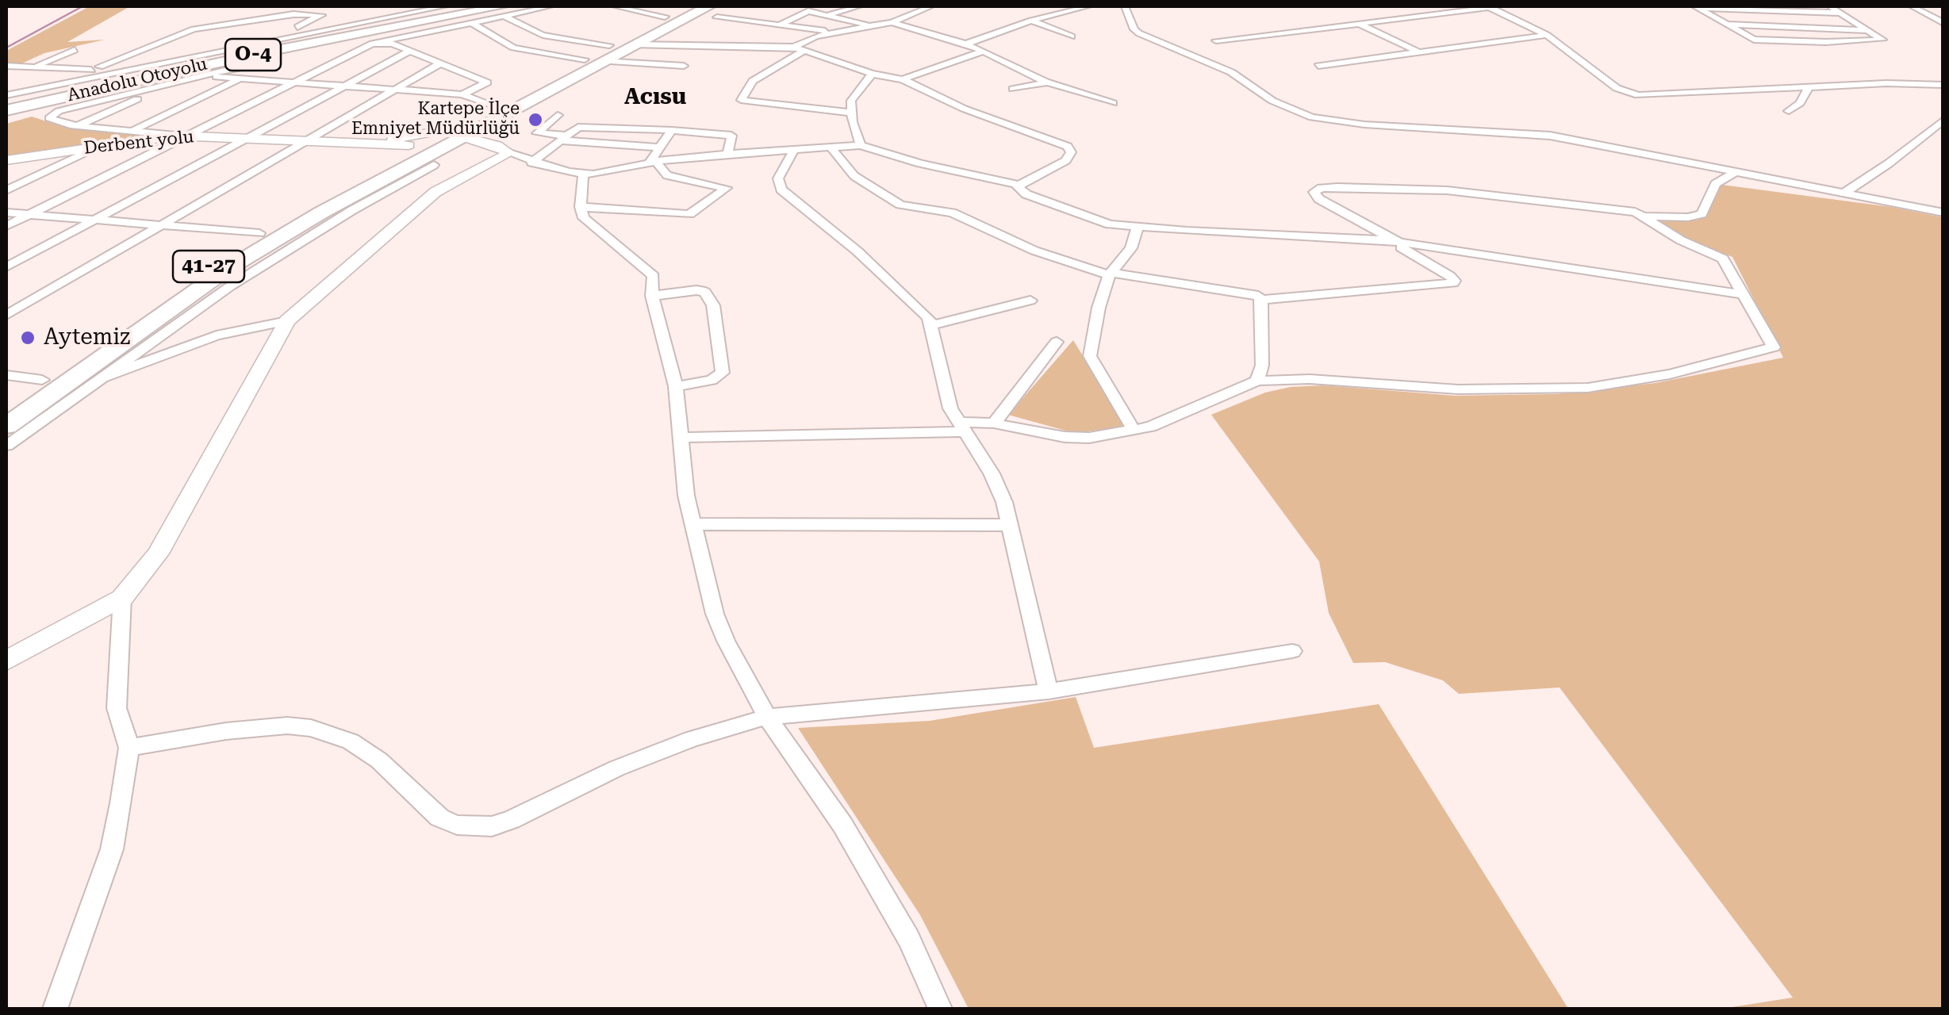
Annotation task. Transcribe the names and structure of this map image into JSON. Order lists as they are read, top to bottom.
{
  "streets": {
    "highway": ["O-4", "Anadolu Otoyolu", "41-27"],
    "street": ["Derbent yolu"]
  },
  "districts": ["Acısu"],
  "places": ["Kartepe İlçe Emniyet Müdürlüğü", "Aytemiz"]
}
